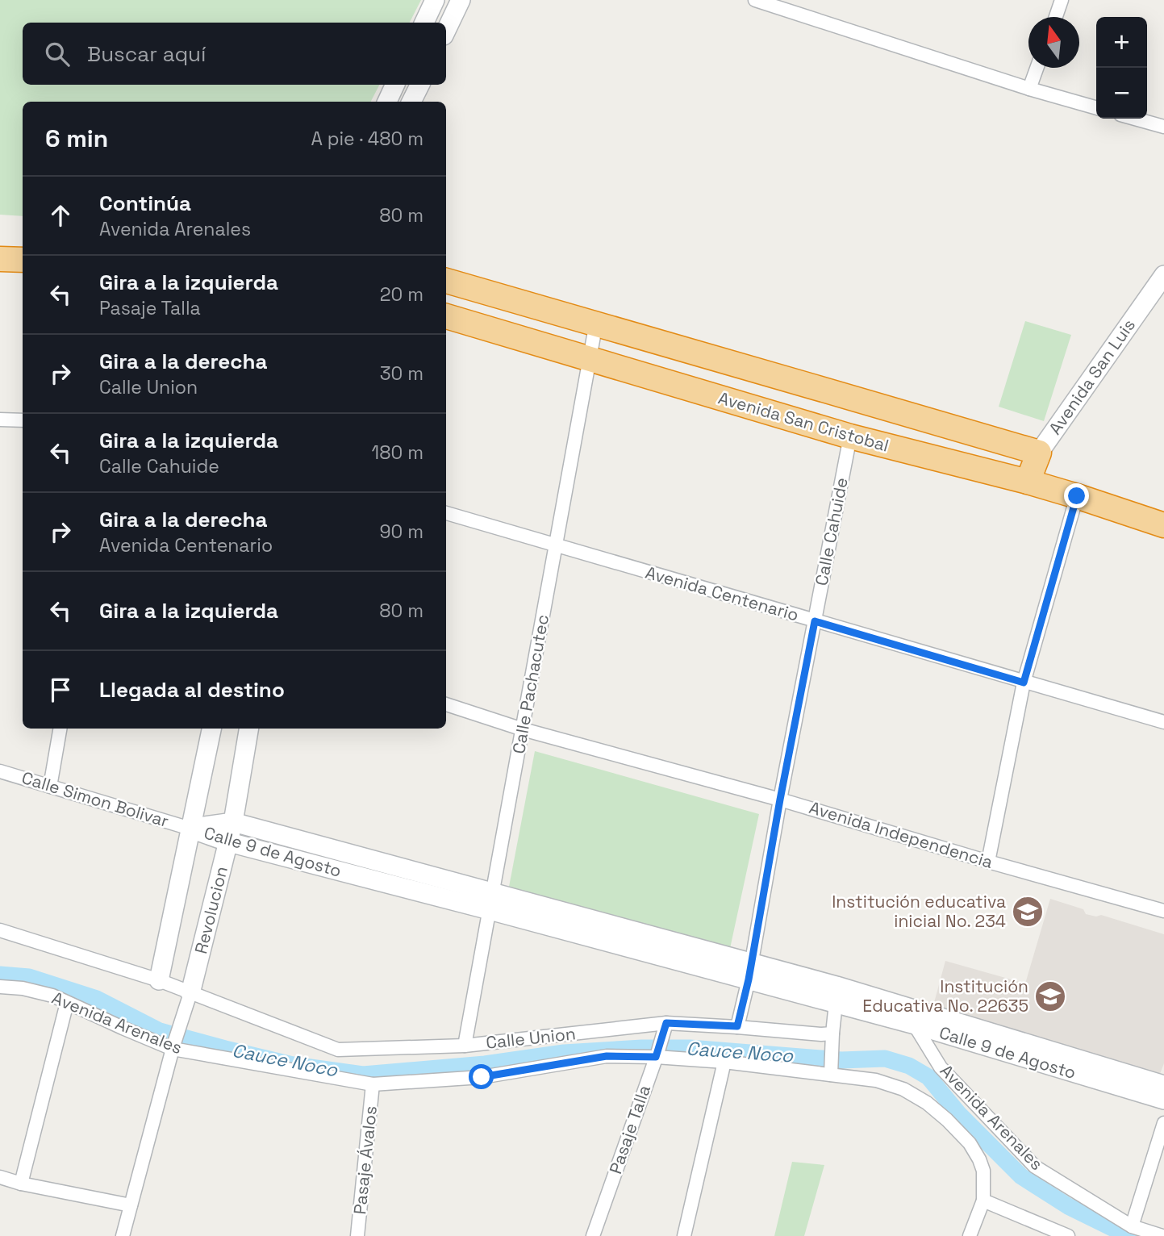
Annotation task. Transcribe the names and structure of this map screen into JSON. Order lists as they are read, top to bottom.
{
  "streets": {
    "highway": ["Avenida San Luis", "Avenida San Cristobal"],
    "street": [
      "Calle Cahuide",
      "Avenida Centenario",
      "Calle Pachacutec",
      "Calle Simon Bolivar",
      "Avenida Independencia",
      "Calle 9 de Agosto",
      "Revolucion",
      "Avenida Arenales",
      "Calle Union",
      "Pasaje Talla",
      "Pasaje Ávalos"
    ]
  },
  "crossings": [
    ["Avenida San Luis", "Avenida San Cristobal"],
    ["Avenida San Cristobal", "Calle Cahuide"],
    ["Avenida San Cristobal", "Calle Pachacutec"],
    ["Calle Cahuide", "Avenida Centenario"],
    ["Calle Cahuide", "Avenida Independencia"],
    ["Calle Cahuide", "Calle 9 de Agosto"],
    ["Calle Cahuide", "Calle Union"],
    ["Avenida Centenario", "Calle Pachacutec"],
    ["Calle Pachacutec", "Avenida Independencia"],
    ["Calle Pachacutec", "Calle 9 de Agosto"],
    ["Calle Pachacutec", "Calle Union"],
    ["Calle Simon Bolivar", "Calle 9 de Agosto"],
    ["Calle Simon Bolivar", "Revolucion"],
    ["Calle 9 de Agosto", "Revolucion"],
    ["Calle 9 de Agosto", "Avenida Arenales"],
    ["Revolucion", "Calle Union"],
    ["Avenida Arenales", "Pasaje Talla"],
    ["Avenida Arenales", "Pasaje Ávalos"],
    ["Calle Union", "Pasaje Talla"]
  ],
  "water": ["Cauce Noco"],
  "places": {
    "school or university": ["Institución educativa inicial No. 234", "Institución Educativa No. 22635"]
  },
  "north": "top",
  "page": {
    "map_buttons": ["+", "−"],
    "search": "Buscar aquí",
    "heading": ["6 min", "A pie · 480 m"],
    "list": [
      ["Continúa", "Avenida Arenales", "80 m"],
      ["Gira a la izquierda", "Pasaje Talla", "20 m"],
      ["Gira a la derecha", "Calle Union", "30 m"],
      ["Gira a la izquierda", "Calle Cahuide", "180 m"],
      ["Gira a la derecha", "Avenida Centenario", "90 m"],
      ["Gira a la izquierda", "80 m"],
      "Llegada al destino"
    ]
  }
}
